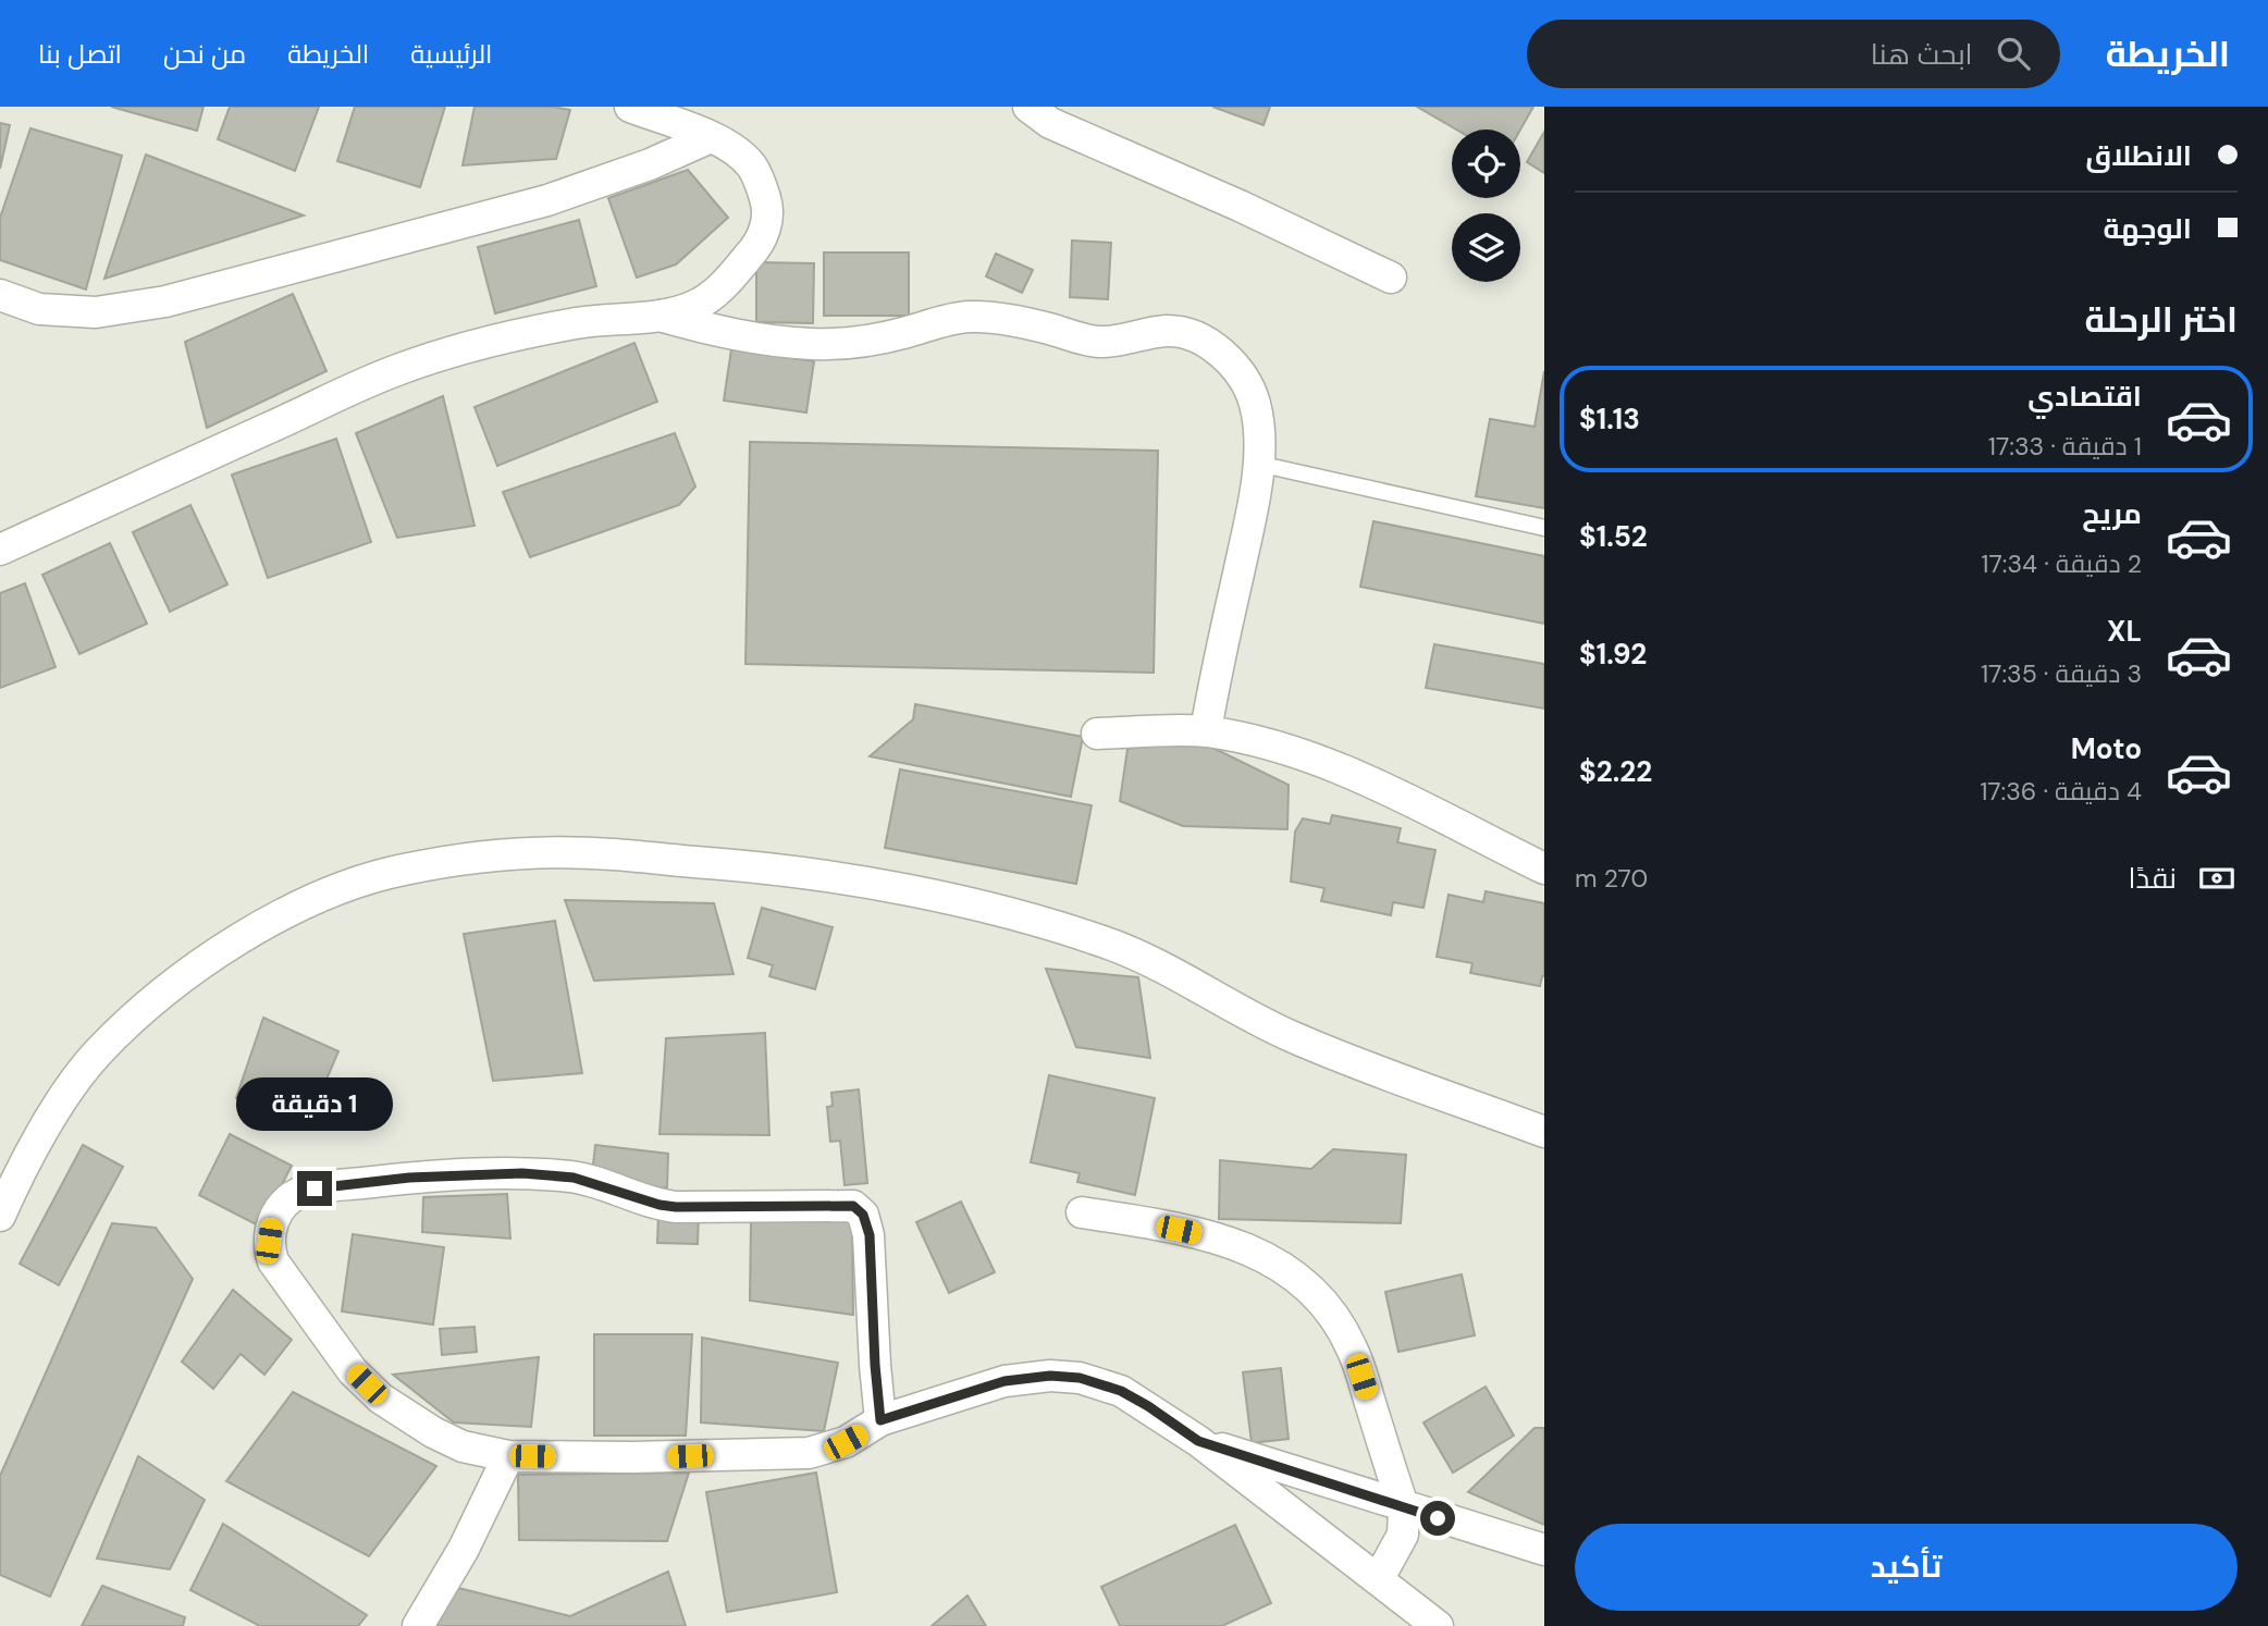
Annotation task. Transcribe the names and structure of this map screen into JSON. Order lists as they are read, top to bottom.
{
  "page": {
    "header": "الخريطة",
    "search": "ابحث هنا",
    "nav": [
      "الرئيسية",
      "الخريطة",
      "من نحن",
      "اتصل بنا"
    ],
    "banner": ["الانطلاق", "الوجهة"],
    "heading": "اختر الرحلة",
    "list": [
      {
        "name": "اقتصادي",
        "note": "1 دقيقة · 17:33",
        "value": "$1.13"
      },
      {
        "name": "مريح",
        "note": "2 دقيقة · 17:34",
        "value": "$1.52"
      },
      {
        "name": "XL",
        "note": "3 دقيقة · 17:35",
        "value": "$1.92"
      },
      {
        "name": "Moto",
        "note": "4 دقيقة · 17:36",
        "value": "$2.22"
      }
    ],
    "pay": ["نقدًا", "270 m"],
    "bubble": "1 دقيقة",
    "buttons": "تأكيد"
  }
}
